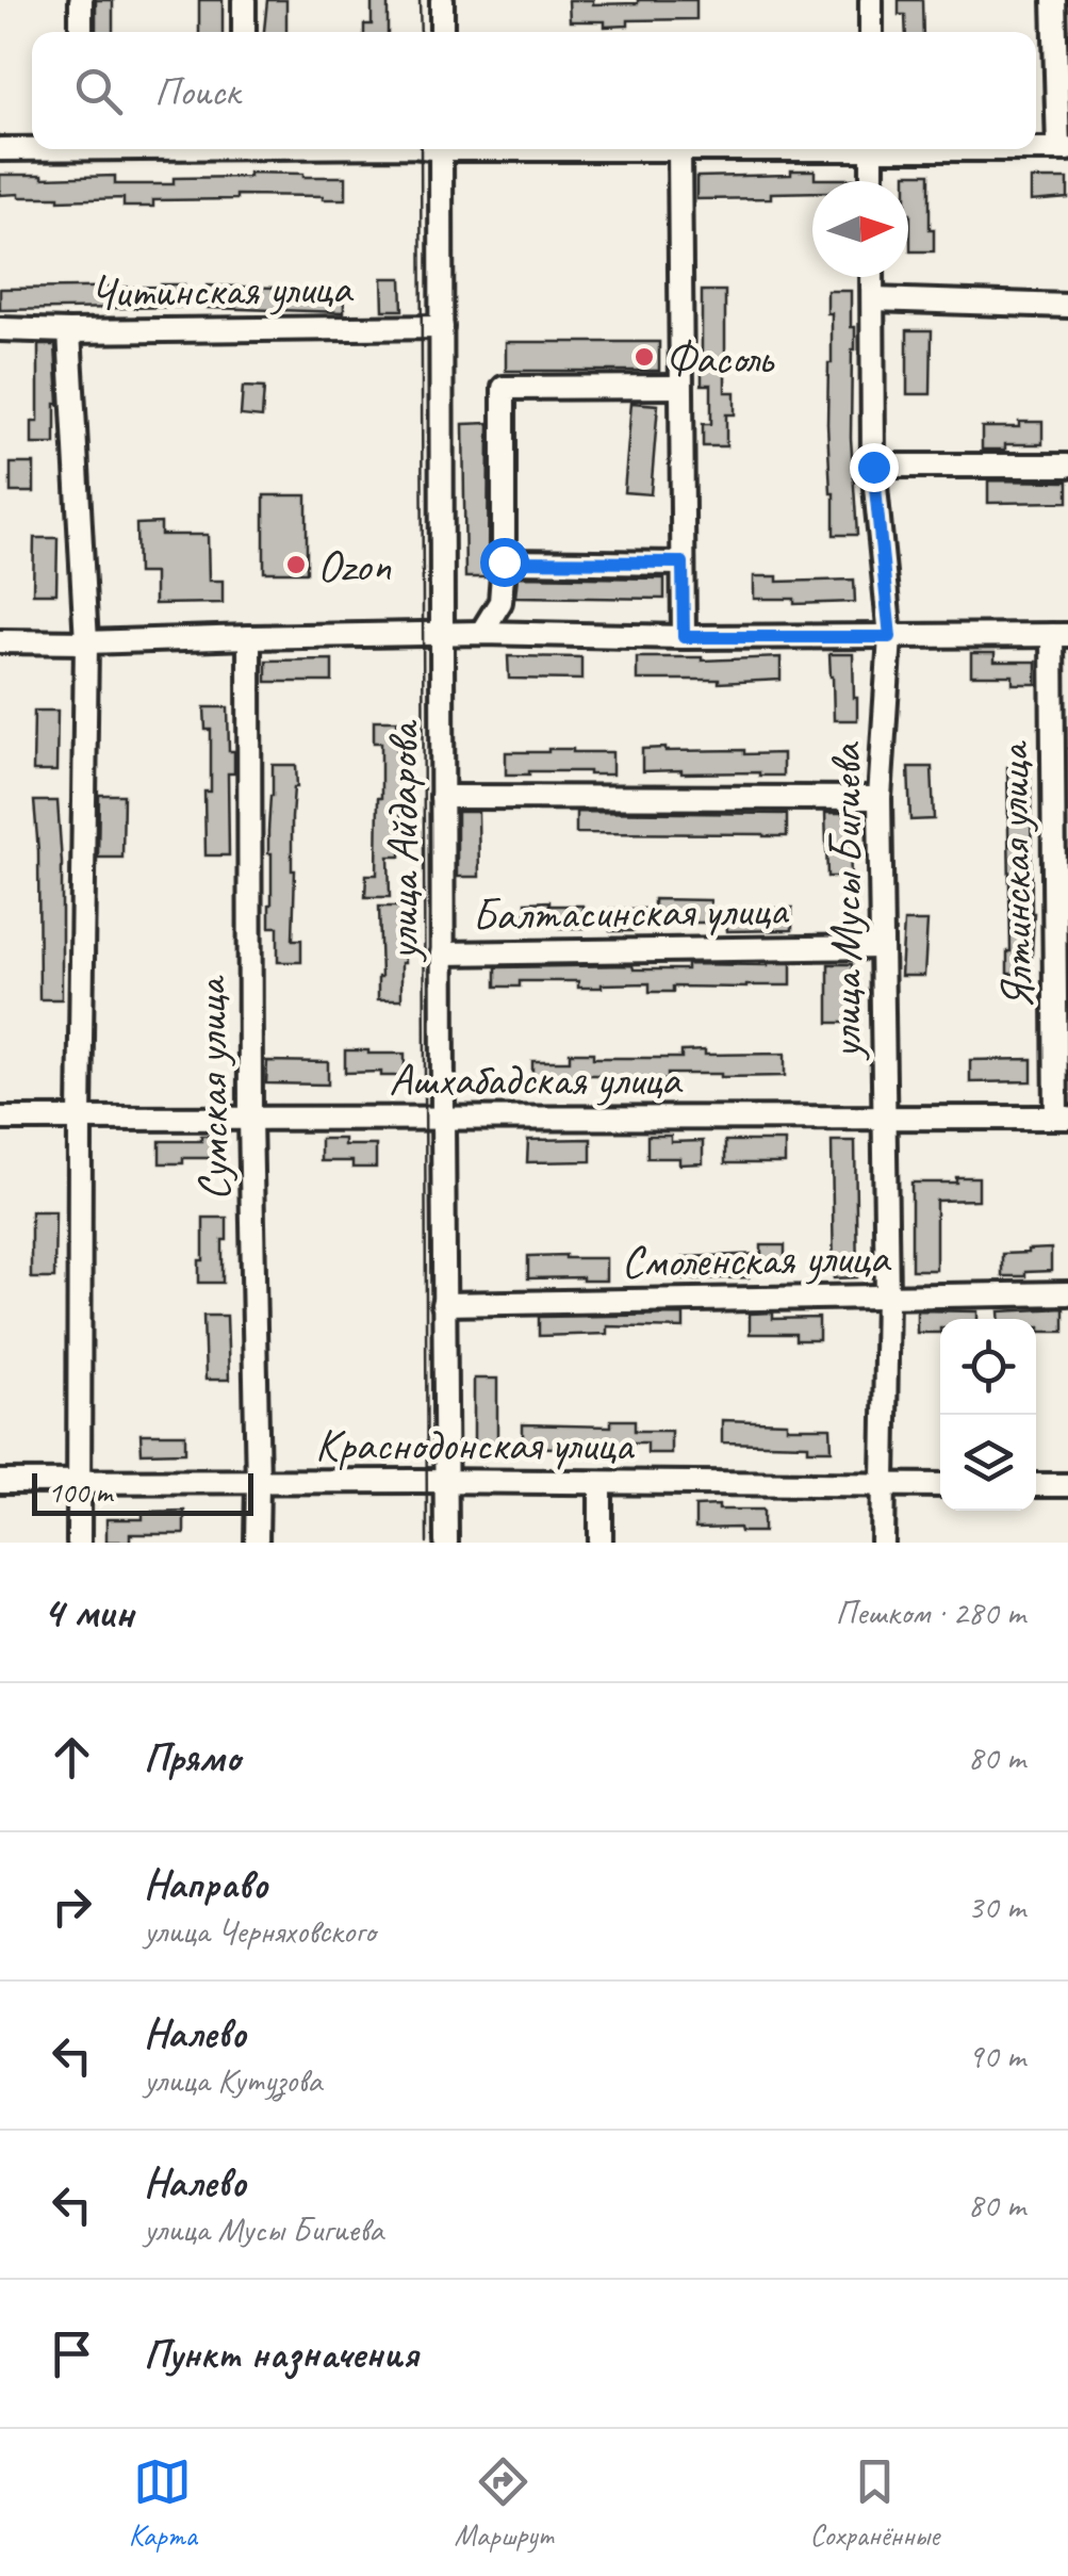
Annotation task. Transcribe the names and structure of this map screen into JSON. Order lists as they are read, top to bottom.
{
  "streets": {
    "street": [
      "Читинская улица",
      "улица Айдарова",
      "Ялтинская улица",
      "улица Мусы Бигиева",
      "Балтасинская улица",
      "Ашхабадская улица",
      "Сумская улица",
      "Смоленская улица",
      "Краснодонская улица"
    ]
  },
  "crossings": [
    ["Читинская улица", "улица Айдарова"],
    ["улица Айдарова", "Балтасинская улица"],
    ["улица Айдарова", "Ашхабадская улица"],
    ["улица Айдарова", "Смоленская улица"],
    ["улица Айдарова", "Краснодонская улица"],
    ["Ялтинская улица", "Ашхабадская улица"],
    ["улица Мусы Бигиева", "Балтасинская улица"],
    ["улица Мусы Бигиева", "Ашхабадская улица"],
    ["улица Мусы Бигиева", "Смоленская улица"],
    ["улица Мусы Бигиева", "Краснодонская улица"],
    ["Ашхабадская улица", "Сумская улица"],
    ["Сумская улица", "Краснодонская улица"]
  ],
  "places": ["Фасоль", "Ozon"],
  "scale_bar": "100 m",
  "north": "right",
  "page": {
    "search": "Поиск",
    "scale": "100 m",
    "heading": ["4 мин", "Пешком · 280 m"],
    "list": [
      ["Прямо", "80 m"],
      ["Направо", "улица Черняховского", "30 m"],
      ["Налево", "улица Кутузова", "90 m"],
      ["Налево", "улица Мусы Бигиева", "80 m"],
      "Пункт назначения"
    ],
    "nav": ["Карта", "Маршрут", "Сохранённые"]
  }
}
